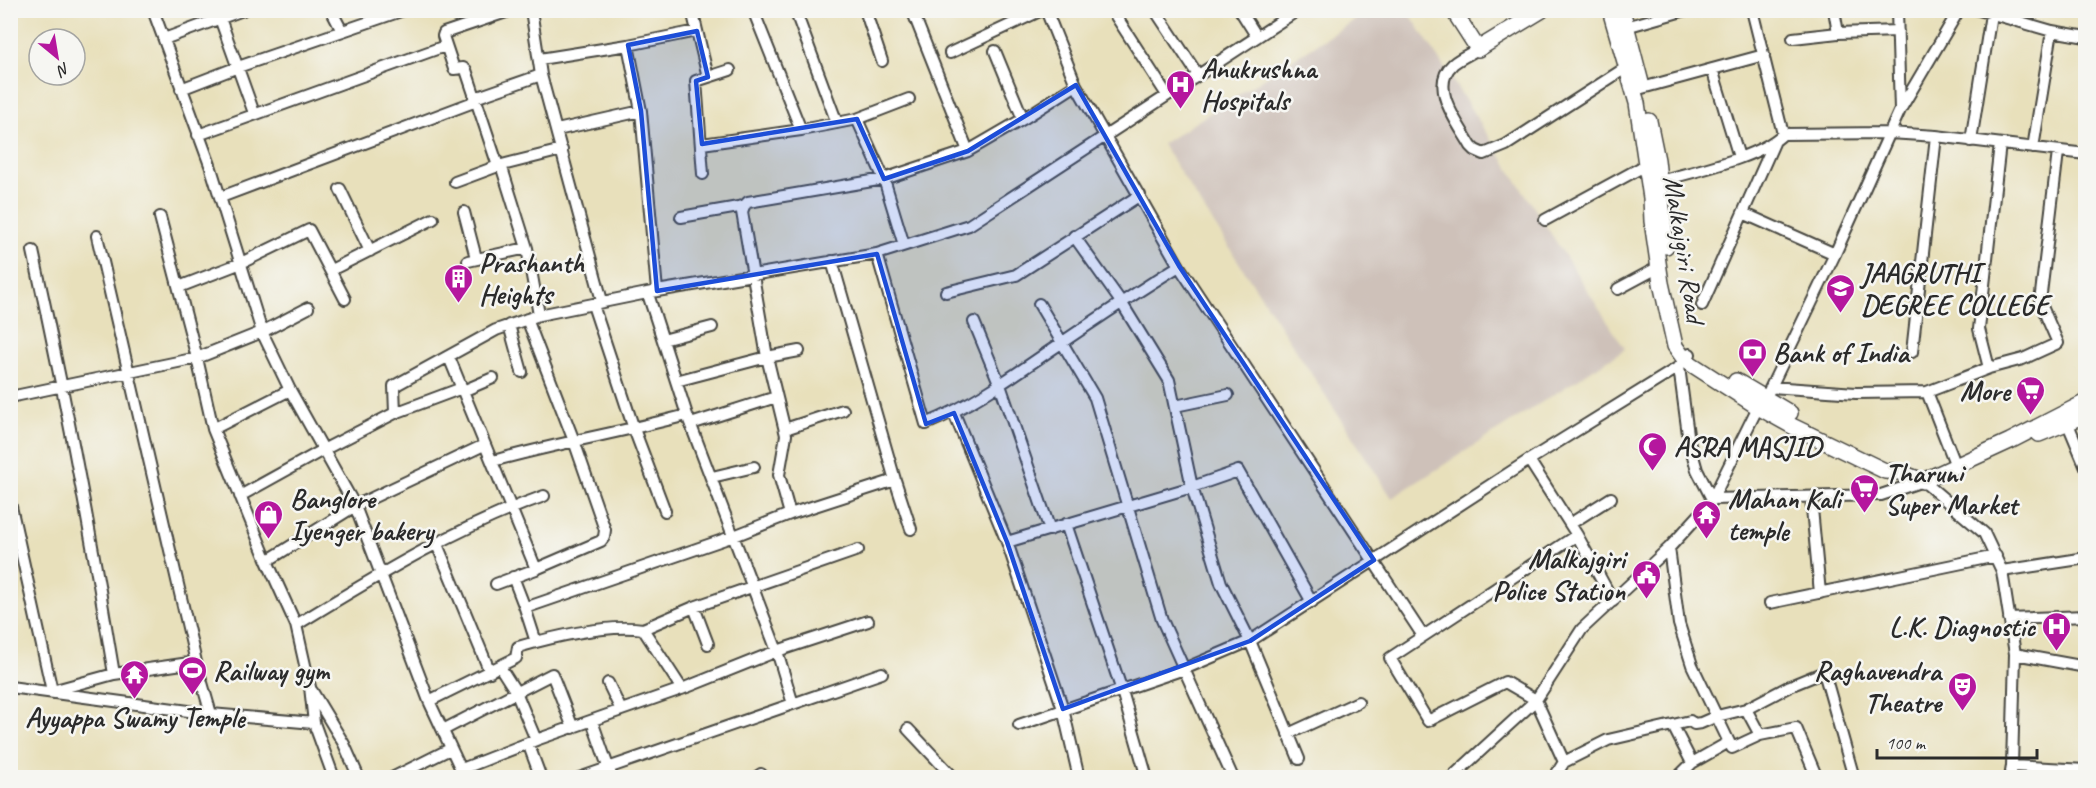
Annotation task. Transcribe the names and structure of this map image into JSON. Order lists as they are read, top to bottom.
{
  "streets": {
    "main road": ["Malkajgiri Road"]
  },
  "places": {
    "hospital": ["Anukrushna Hospitals", "L.K. Diagnostic"],
    "building": ["Prashanth Heights"],
    "school or university": ["JAAGRUTHI DEGREE COLLEGE"],
    "bank": ["Bank of India"],
    "supermarket": ["More", "Tharuni Super Market"],
    "mosque": ["ASRA MASJID"],
    "shop": ["Banglore Iyenger bakery"],
    "temple": ["Mahan Kali temple", "Ayyappa Swamy Temple"],
    "public building": ["Malkajgiri Police Station"],
    "sports": ["Railway gym"],
    "theatre": ["Raghavendra Theatre"]
  },
  "scale_bar": "100 m",
  "north": "bottom right"
}
